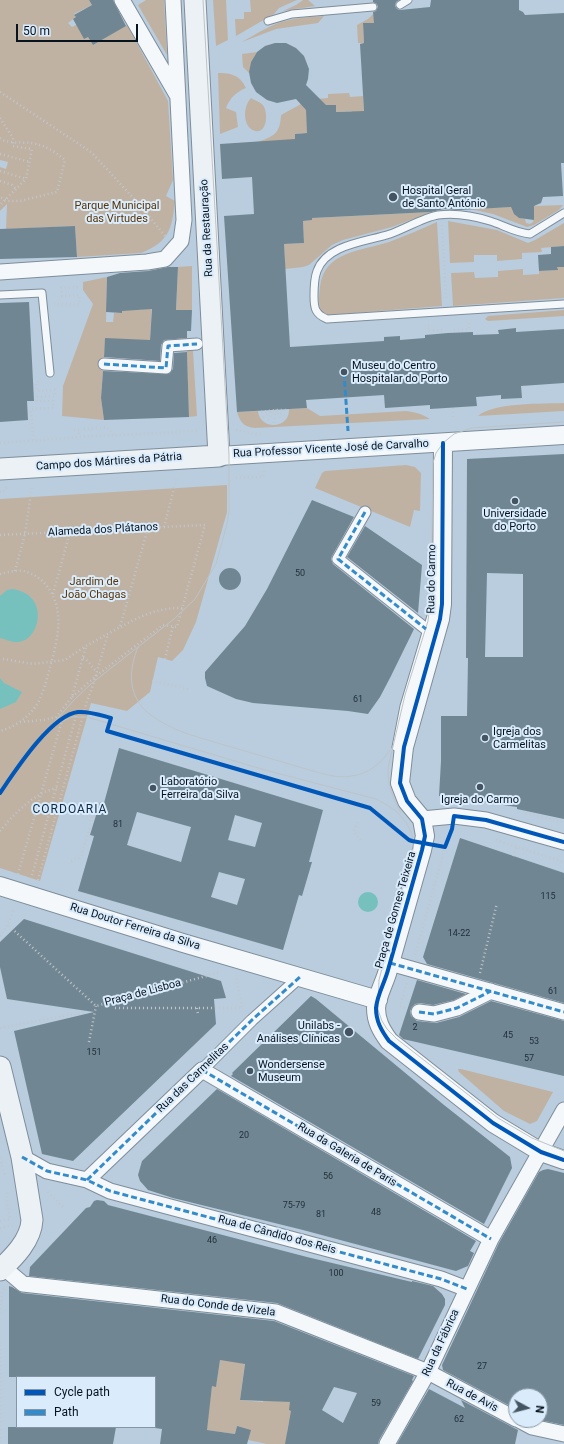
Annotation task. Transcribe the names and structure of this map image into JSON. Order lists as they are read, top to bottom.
{
  "streets": {
    "main road": ["Rua da Restauração", "Campo dos Mártires da Pátria"],
    "street": [
      "Rua Professor Vicente José de Carvalho",
      "Rua do Carmo",
      "Praça de Gomes Teixeira",
      "Rua Doutor Ferreira da Silva",
      "Rua das Carmelitas",
      "Rua da Galeria de Paris",
      "Rua de Cândido dos Reis",
      "Rua do Conde de Vizela",
      "Rua da Fábrica",
      "Rua de Avis"
    ],
    "path": ["Alameda dos Plátanos", "Praça de Lisboa"]
  },
  "crossings": [
    ["Rua da Restauração", "Rua Professor Vicente José de Carvalho"],
    ["Rua da Restauração", "Campo dos Mártires da Pátria"],
    ["Rua Professor Vicente José de Carvalho", "Campo dos Mártires da Pátria"],
    ["Rua Professor Vicente José de Carvalho", "Rua do Carmo"],
    ["Praça de Gomes Teixeira", "Rua da Fábrica"],
    ["Rua Doutor Ferreira da Silva", "Rua das Carmelitas"],
    ["Rua das Carmelitas", "Rua da Galeria de Paris"],
    ["Rua das Carmelitas", "Rua de Cândido dos Reis"],
    ["Rua da Galeria de Paris", "Rua da Fábrica"],
    ["Rua de Cândido dos Reis", "Rua da Fábrica"],
    ["Rua do Conde de Vizela", "Rua da Fábrica"],
    ["Rua do Conde de Vizela", "Rua de Avis"],
    ["Rua da Fábrica", "Rua de Avis"]
  ],
  "districts": ["CORDOARIA"],
  "parks": ["Parque Municipal das Virtudes", "Jardim de João Chagas"],
  "places": [
    "Hospital Geral de Santo António",
    "Museu do Centro Hospitalar do Porto",
    "Universidade do Porto",
    "Igreja dos Carmelitas",
    "Igreja do Carmo",
    "Laboratório Ferreira da Silva",
    "Unilabs - Análises Clínicas",
    "Wondersense Museum"
  ],
  "house_numbers": [
    "50",
    "61",
    "81",
    "115",
    "14-22",
    "61",
    "2",
    "45",
    "53",
    "151",
    "57",
    "20",
    "56",
    "75-79",
    "48",
    "81",
    "46",
    "100",
    "27",
    "59",
    "62"
  ],
  "legend": ["Cycle path", "Path"],
  "scale_bar": "50 m",
  "north": "right"
}
